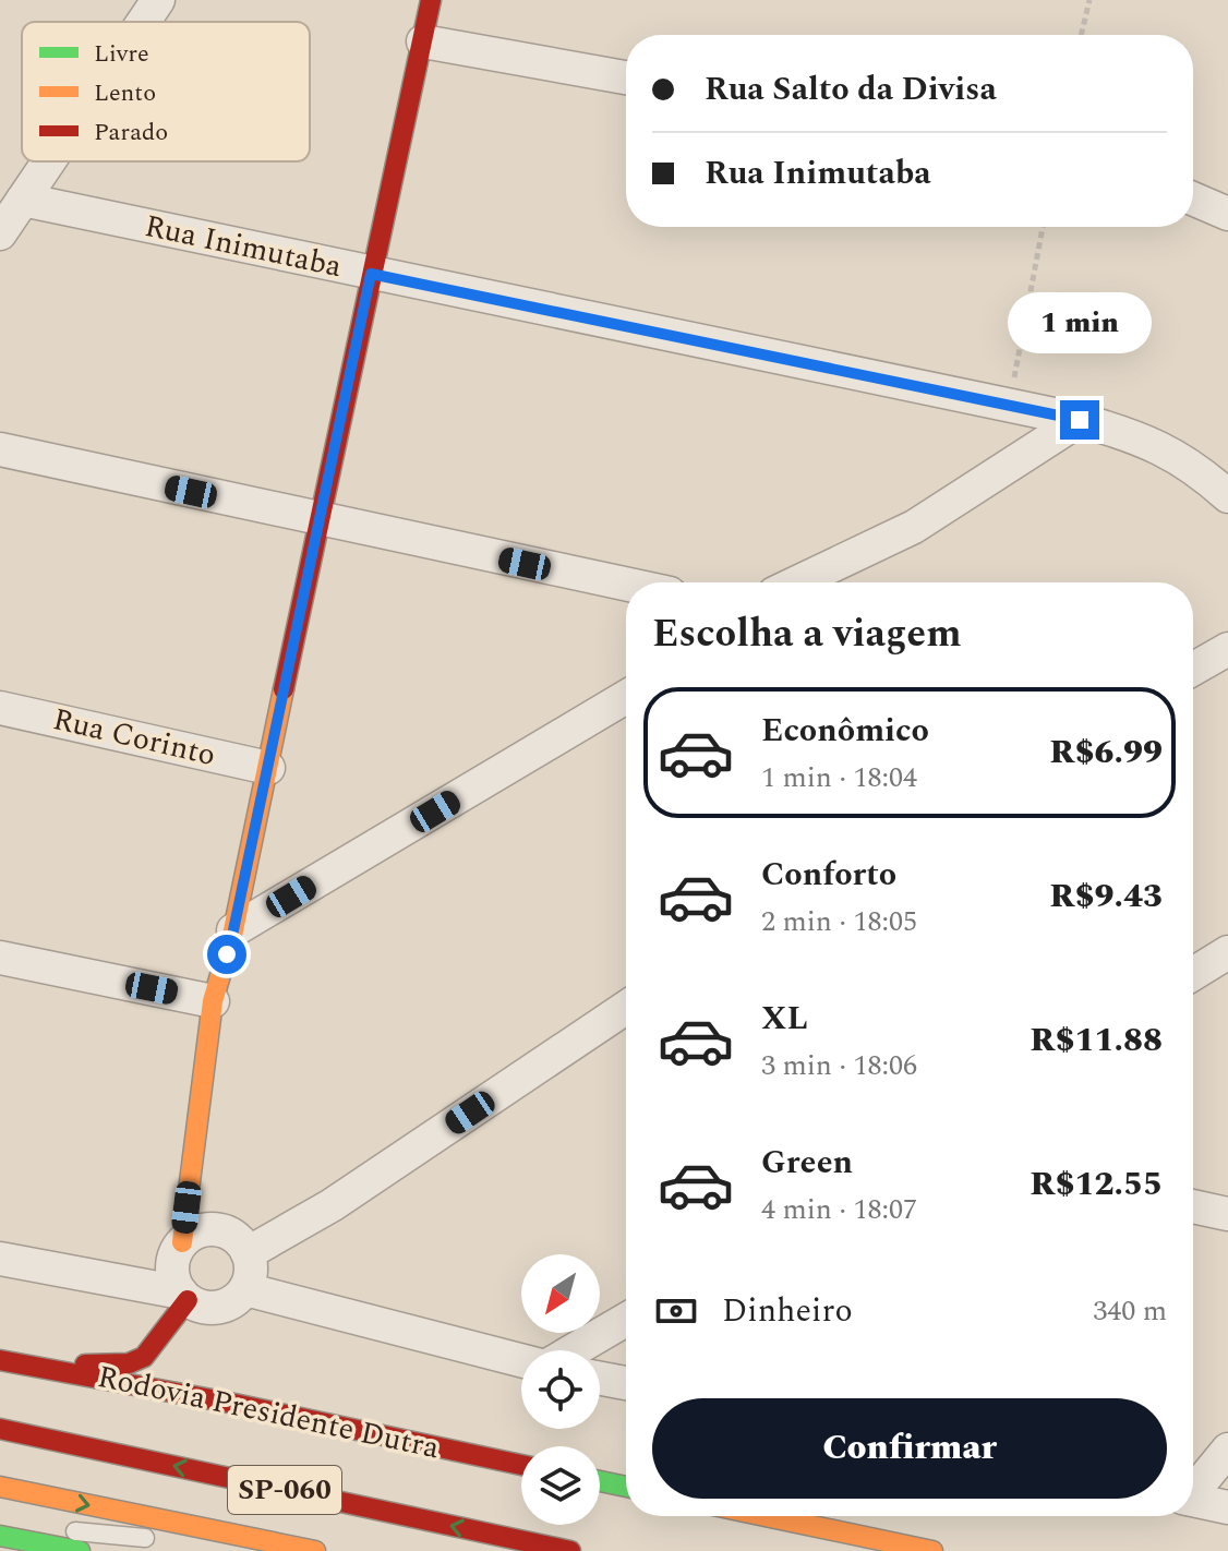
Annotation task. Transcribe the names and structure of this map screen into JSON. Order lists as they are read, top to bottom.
{
  "streets": {
    "main road": ["Rodovia Presidente Dutra", "SP-060"],
    "street": ["Rua Inimutaba", "Rua Corinto"]
  },
  "legend": ["Livre", "Lento", "Parado"],
  "north": "bottom left",
  "page": {
    "banner": ["Rua Salto da Divisa", "Rua Inimutaba"],
    "bubble": "1 min",
    "heading": "Escolha a viagem",
    "list": [
      {
        "name": "Econômico",
        "note": "1 min · 18:04",
        "value": "R$6.99"
      },
      {
        "name": "Conforto",
        "note": "2 min · 18:05",
        "value": "R$9.43"
      },
      {
        "name": "XL",
        "note": "3 min · 18:06",
        "value": "R$11.88"
      },
      {
        "name": "Green",
        "note": "4 min · 18:07",
        "value": "R$12.55"
      }
    ],
    "pay": ["Dinheiro", "340 m"],
    "buttons": "Confirmar"
  }
}
